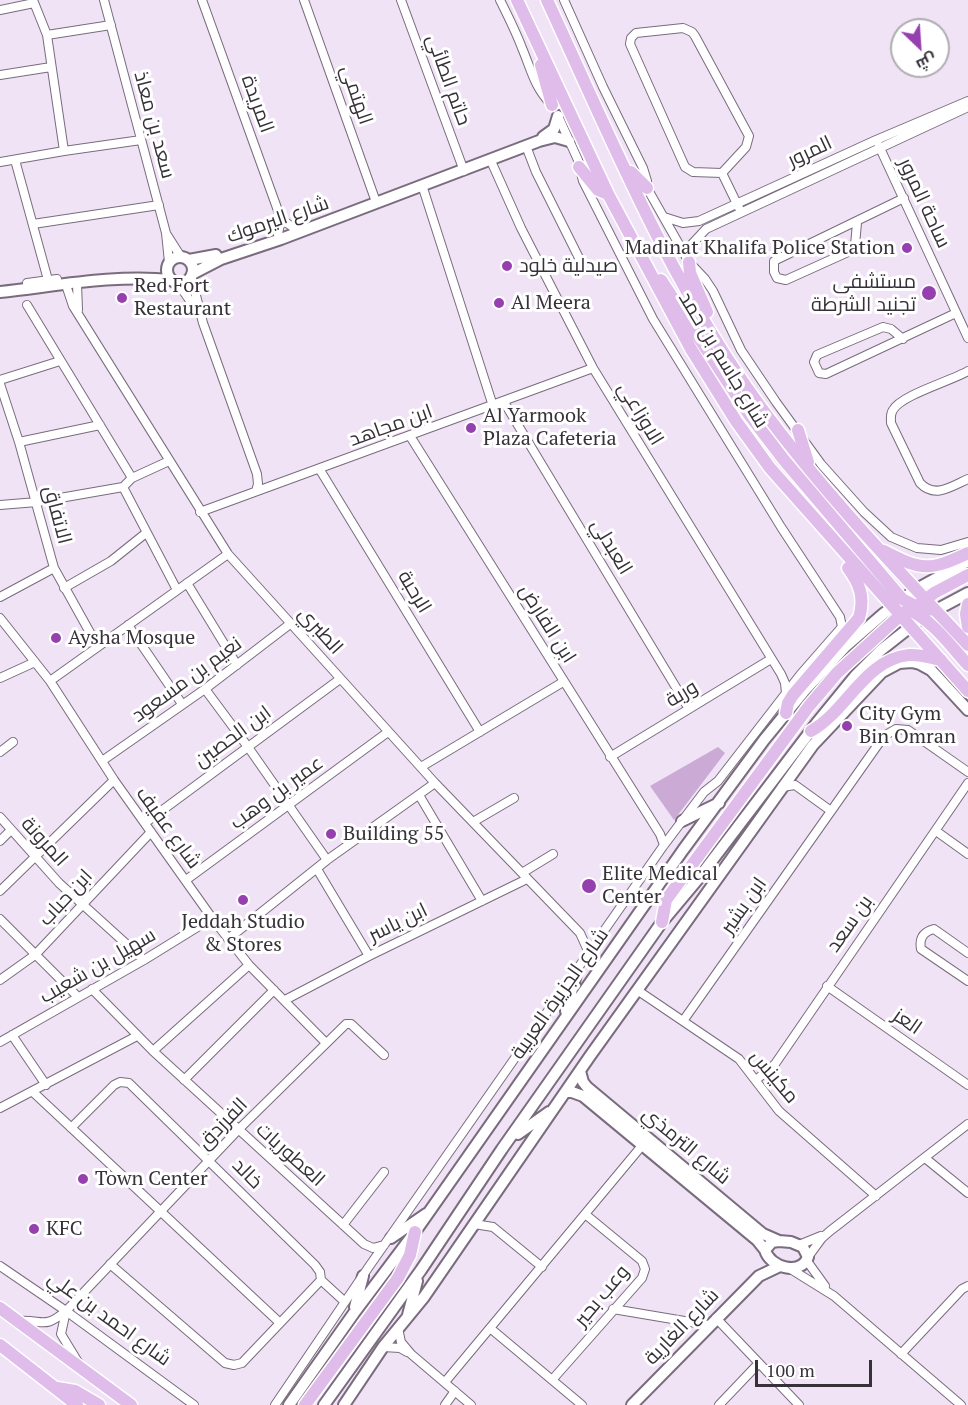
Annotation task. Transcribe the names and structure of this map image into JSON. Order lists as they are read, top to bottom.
{
  "streets": {
    "main road": ["شارع جاسم بن حمد"],
    "street": [
      "حاتم الطائي",
      "الهتمي",
      "المريدة",
      "سعد بن معاذ",
      "المرور",
      "ساحة المرور",
      "شارع اليرموك",
      "الاوزاعي",
      "ابن مجاهد",
      "الاتفاق",
      "العبدلي",
      "الرحبة",
      "ابن الفارض",
      "الطبري",
      "نعيم بن مسعود",
      "وربة",
      "ابن الحصين",
      "عمير بن وهب",
      "شارع عفيف",
      "المرونة",
      "ابن حباب",
      "ابن بشير",
      "ابن ياسر",
      "بن سعد",
      "سهيل بن شعيب",
      "شارع الجزيرة العربية",
      "العز",
      "مكينس",
      "الفرزدق",
      "شارع الترمذي",
      "العطوريات",
      "خالد",
      "وعب بحير",
      "شارع احمد بن علي",
      "شارع الغارية"
    ]
  },
  "crossings": [
    ["حاتم الطائي", "شارع اليرموك"],
    ["الهتمي", "شارع اليرموك"],
    ["سعد بن معاذ", "شارع اليرموك"],
    ["المرور", "ساحة المرور"],
    ["المرور", "شارع جاسم بن حمد"],
    ["شارع اليرموك", "الاوزاعي"],
    ["شارع جاسم بن حمد", "شارع الجزيرة العربية"],
    ["الاوزاعي", "ابن مجاهد"],
    ["الاوزاعي", "وربة"],
    ["الاوزاعي", "شارع الجزيرة العربية"],
    ["ابن مجاهد", "العبدلي"],
    ["ابن مجاهد", "الرحبة"],
    ["ابن مجاهد", "ابن الفارض"],
    ["ابن مجاهد", "الطبري"],
    ["العبدلي", "وربة"],
    ["ابن الفارض", "وربة"],
    ["ابن الفارض", "شارع الجزيرة العربية"],
    ["الطبري", "نعيم بن مسعود"],
    ["الطبري", "ابن الحصين"],
    ["الطبري", "عمير بن وهب"],
    ["الطبري", "ابن ياسر"],
    ["الطبري", "شارع الجزيرة العربية"],
    ["نعيم بن مسعود", "شارع عفيف"],
    ["ابن الحصين", "شارع عفيف"],
    ["عمير بن وهب", "شارع عفيف"],
    ["شارع عفيف", "ابن حباب"],
    ["شارع عفيف", "ابن ياسر"],
    ["شارع عفيف", "سهيل بن شعيب"],
    ["شارع عفيف", "الفرزدق"],
    ["المرونة", "ابن حباب"],
    ["المرونة", "سهيل بن شعيب"],
    ["ابن بشير", "مكينس"],
    ["بن سعد", "العز"],
    ["بن سعد", "مكينس"],
    ["سهيل بن شعيب", "العطوريات"],
    ["شارع الجزيرة العربية", "خالد"],
    ["الفرزدق", "العطوريات"],
    ["الفرزدق", "خالد"],
    ["الفرزدق", "شارع احمد بن علي"],
    ["شارع الترمذي", "شارع الغارية"]
  ],
  "places": [
    "Madinat Khalifa Police Station",
    "صيدلية خلود",
    "مستشفى تجنيد الشرطة",
    "Red Fort Restaurant",
    "Al Meera",
    "Al Yarmook Plaza Cafeteria",
    "Aysha Mosque",
    "City Gym Bin Omran",
    "Building 55",
    "Elite Medical Center",
    "Jeddah Studio & Stores",
    "Town Center",
    "KFC"
  ],
  "scale_bar": "100 m",
  "north": "bottom right"
}
